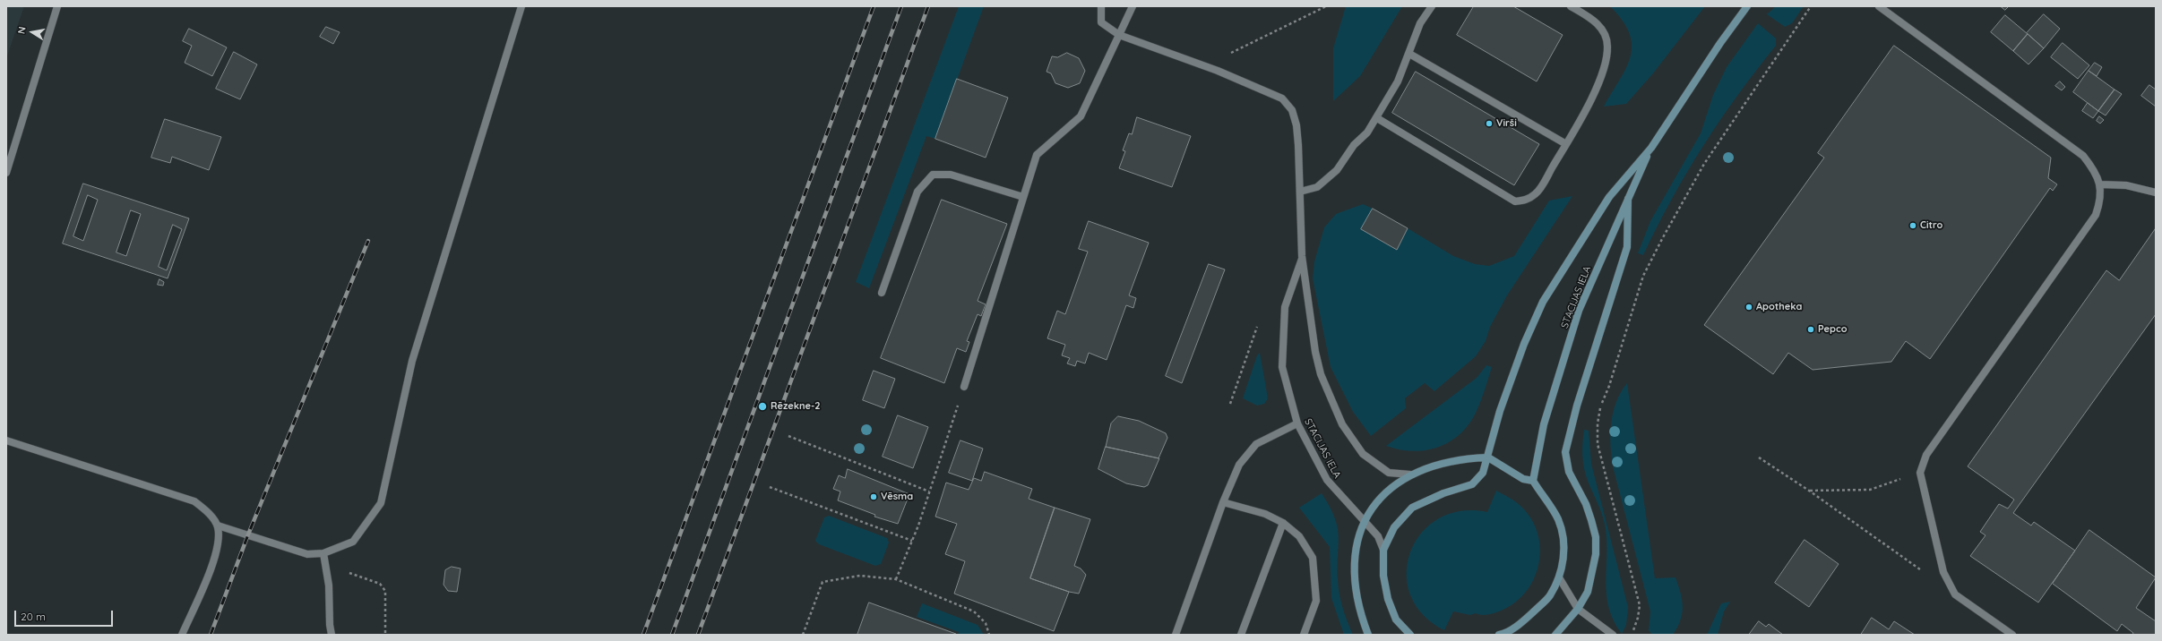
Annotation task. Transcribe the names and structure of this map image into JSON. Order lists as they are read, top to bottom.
{
  "streets": {
    "main road": ["STACIJAS IELA"]
  },
  "places": [
    "Virši",
    "Citro",
    "Apotheka",
    "Pepco",
    "Rēzekne-2",
    "Vēsma"
  ],
  "scale_bar": "20 m",
  "north": "left"
}
